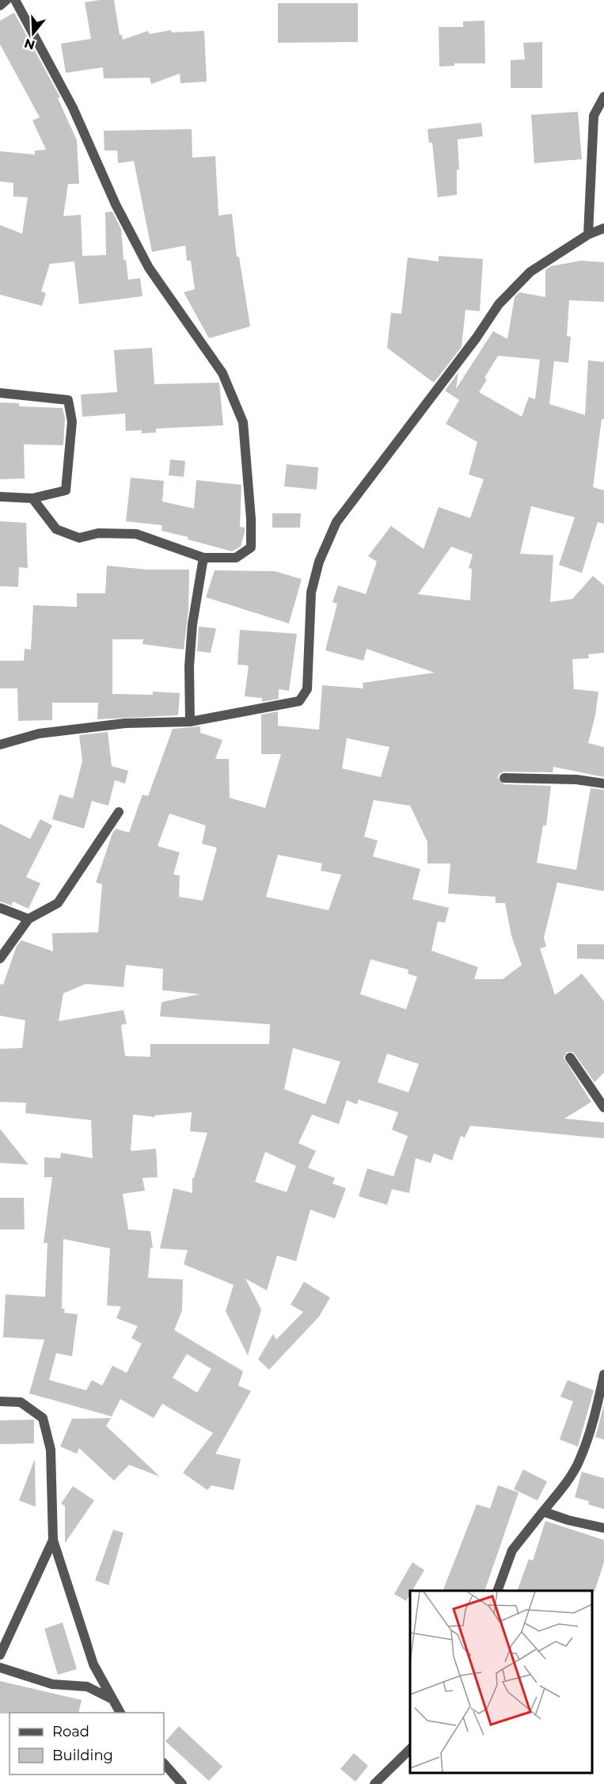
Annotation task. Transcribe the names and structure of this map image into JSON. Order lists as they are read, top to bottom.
{
  "legend": ["Road", "Building"],
  "north": "bottom"
}
